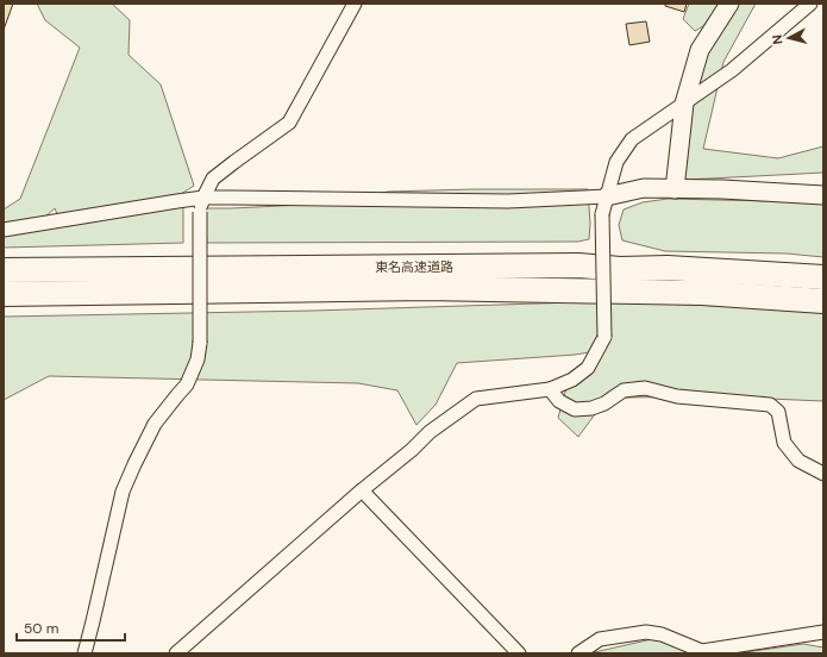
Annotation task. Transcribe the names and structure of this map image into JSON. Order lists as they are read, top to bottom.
{
  "streets": {
    "highway": ["東名高速道路"]
  },
  "scale_bar": "50 m",
  "north": "left"
}
